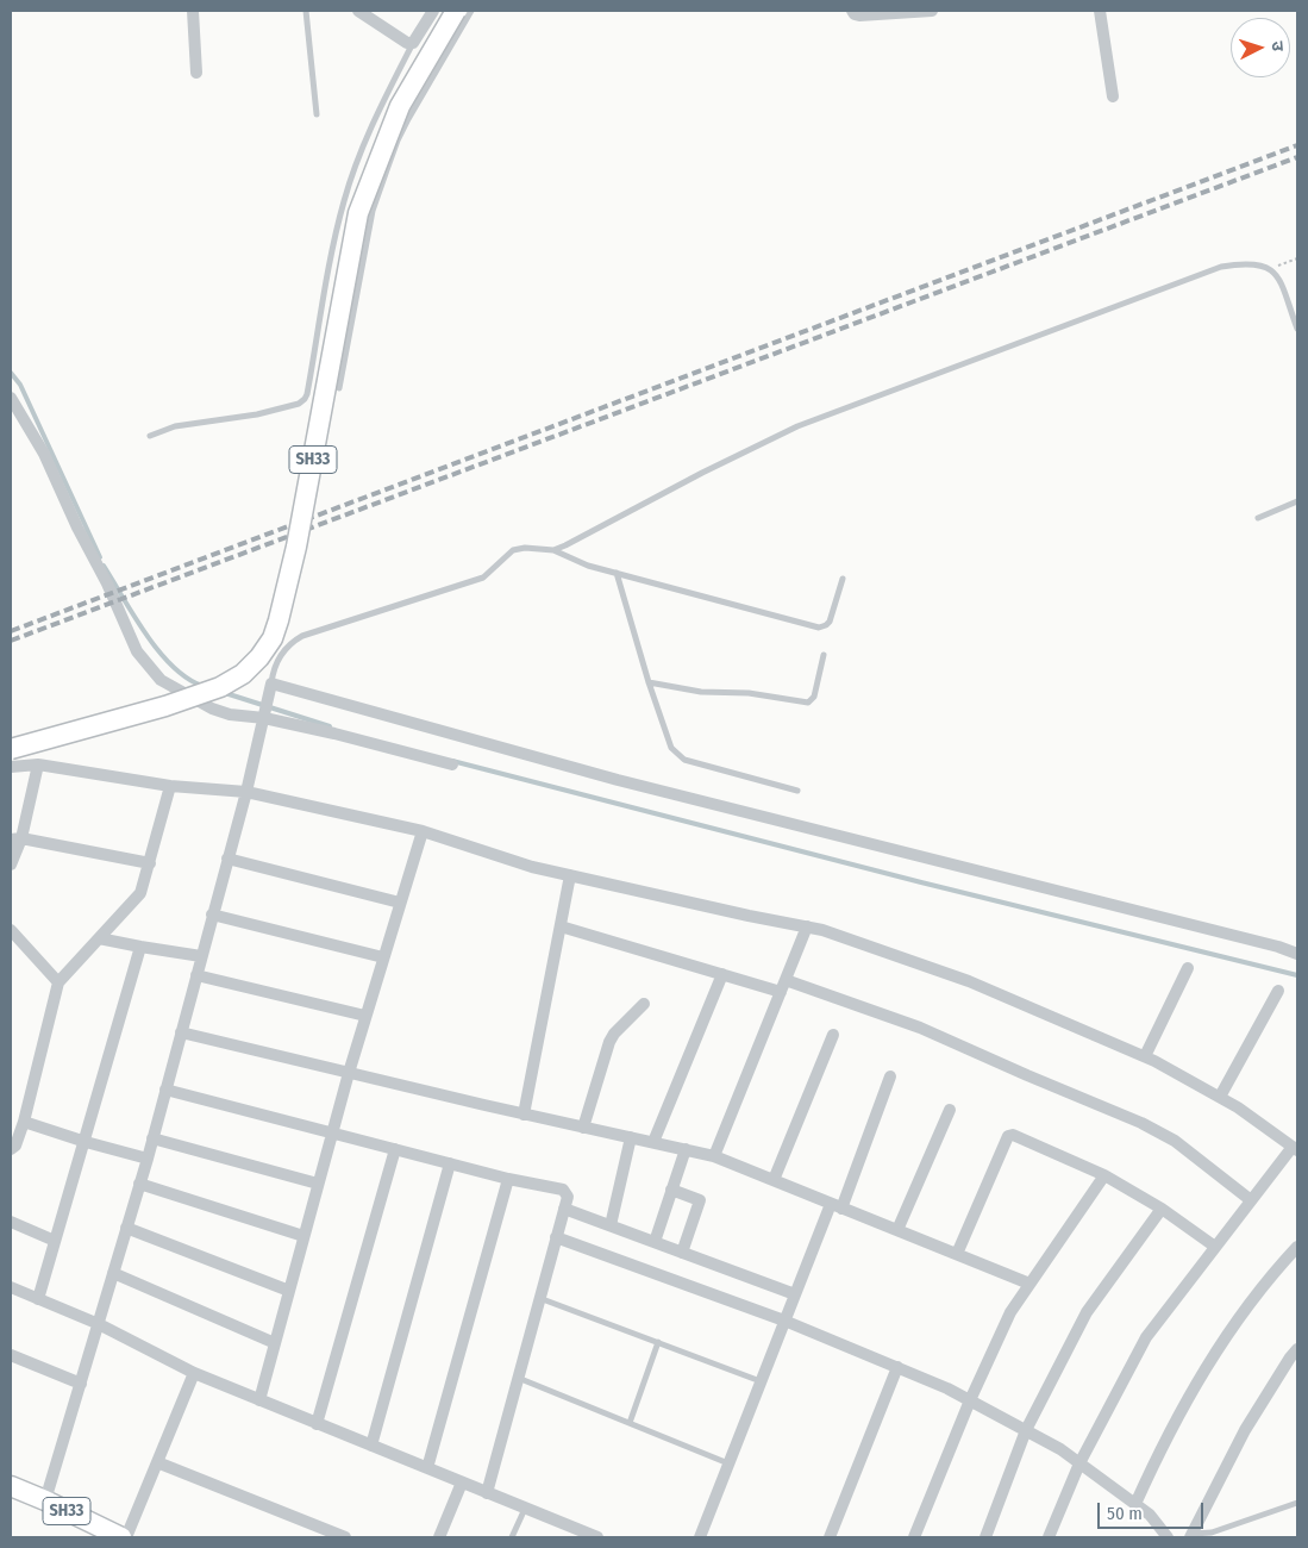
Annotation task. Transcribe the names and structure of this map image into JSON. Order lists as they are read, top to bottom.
{
  "streets": {
    "main road": ["SH33"]
  },
  "scale_bar": "50 m",
  "north": "right"
}
